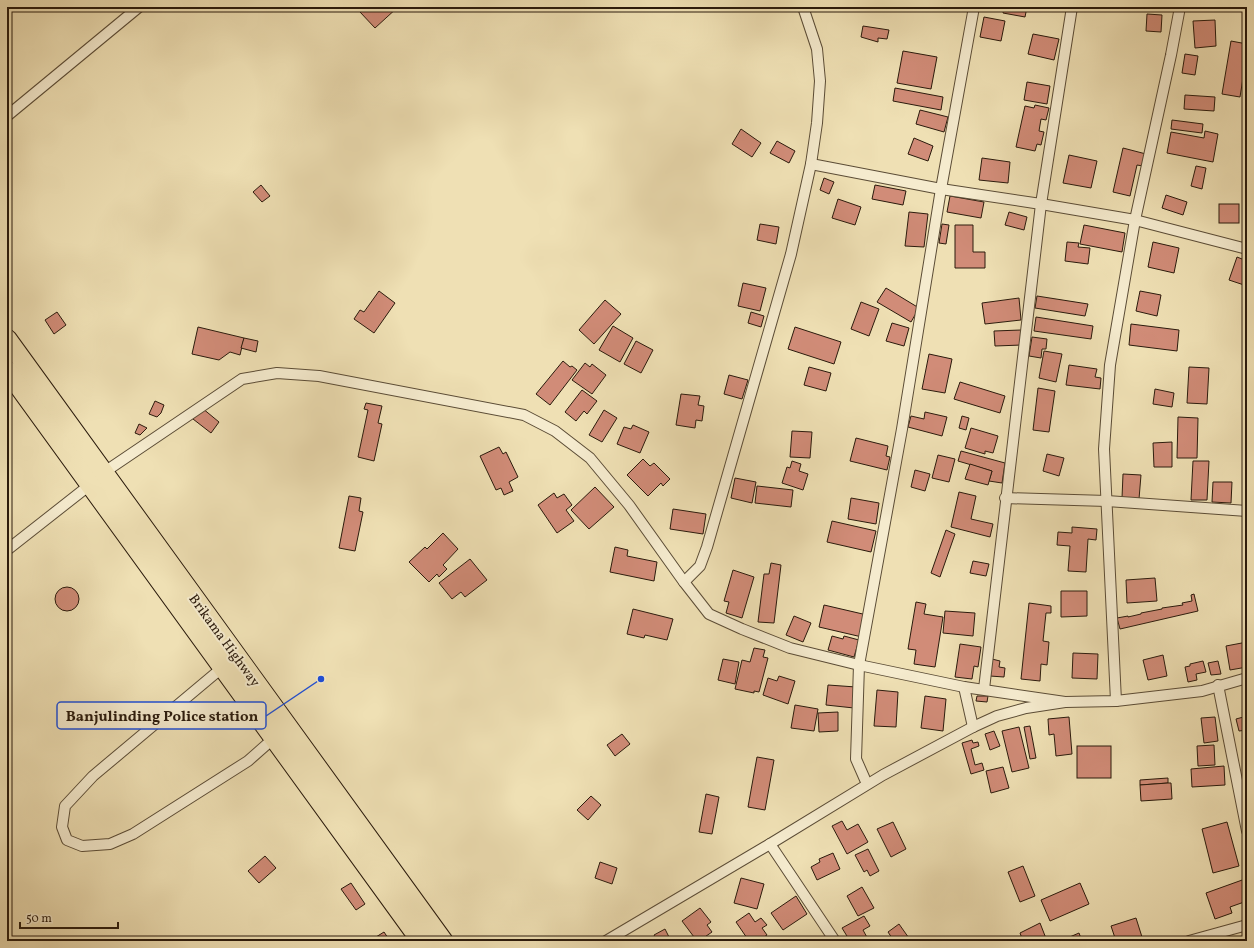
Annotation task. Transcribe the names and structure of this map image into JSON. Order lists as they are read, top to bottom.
{
  "streets": {
    "highway": ["Brikama Highway"]
  },
  "places": ["Banjulinding Police station"],
  "scale_bar": "50 m"
}
